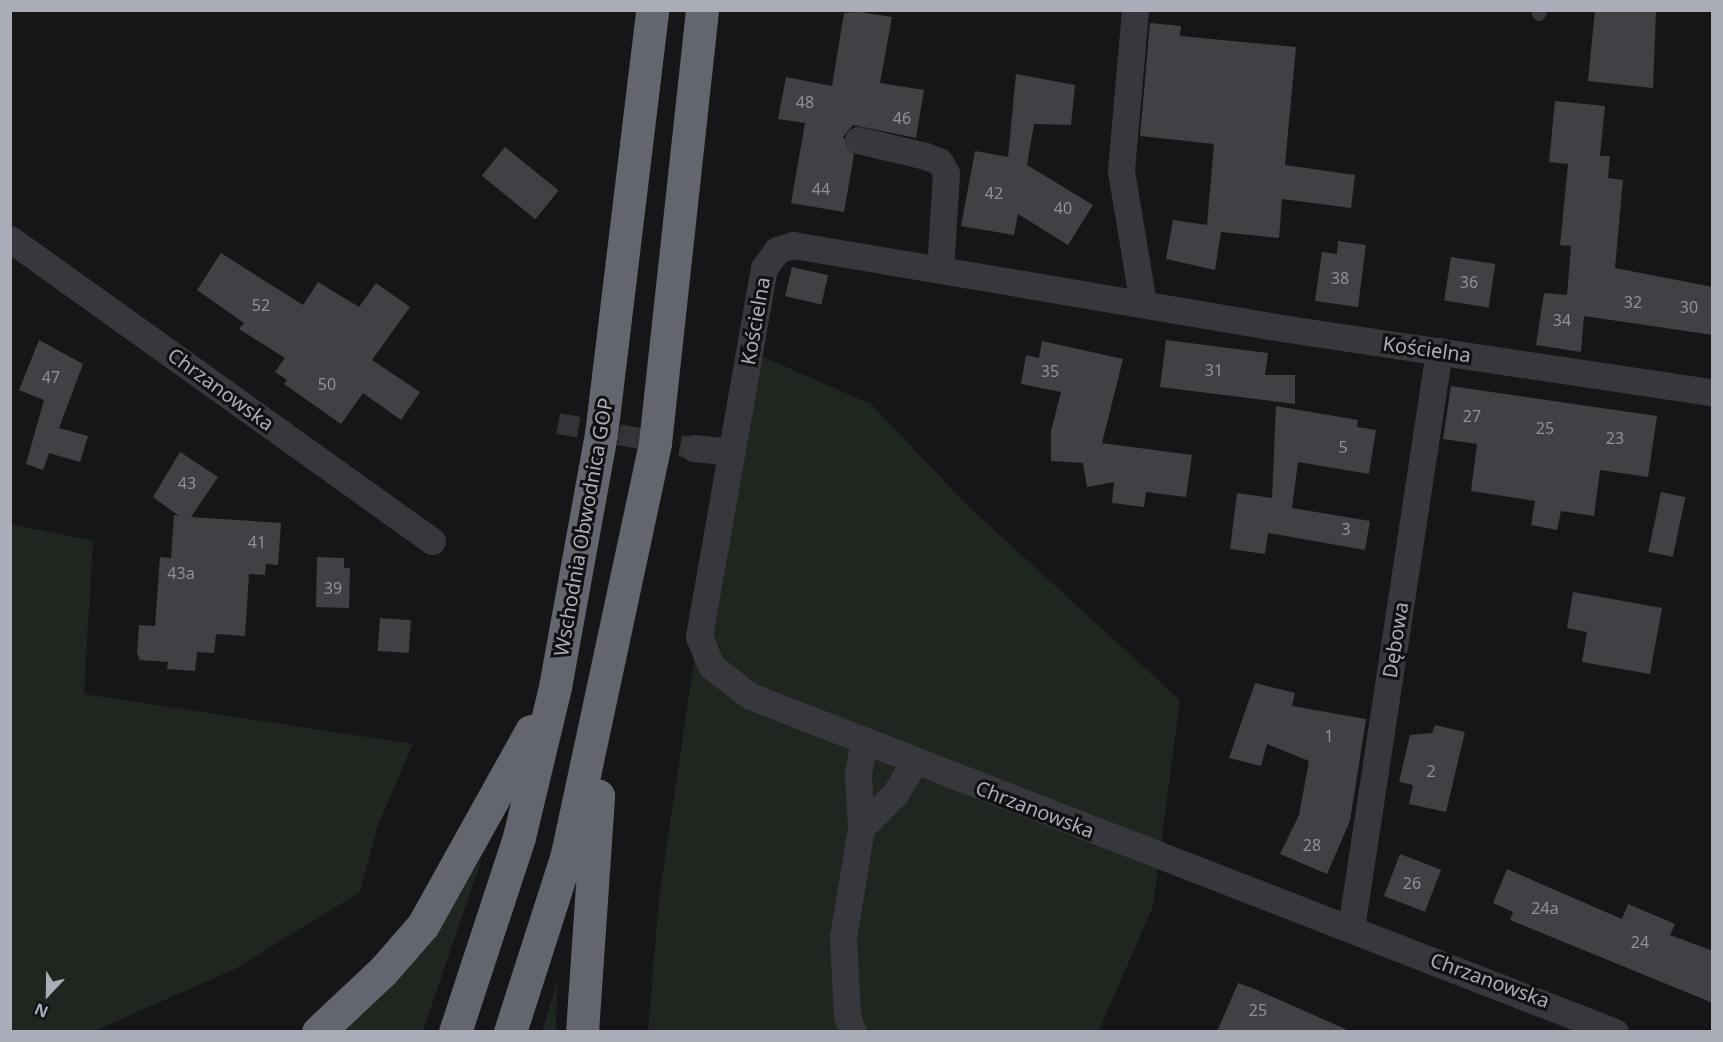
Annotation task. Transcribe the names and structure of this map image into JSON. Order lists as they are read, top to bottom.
{
  "streets": {
    "highway": ["Wschodnia Obwodnica GOP"],
    "street": ["Kościelna", "Chrzanowska", "Dębowa"]
  },
  "crossings": [
    ["Kościelna", "Chrzanowska"],
    ["Kościelna", "Dębowa"],
    ["Chrzanowska", "Dębowa"]
  ],
  "house_numbers": [
    "48",
    "46",
    "44",
    "42",
    "40",
    "38",
    "36",
    "32",
    "52",
    "30",
    "34",
    "31",
    "35",
    "47",
    "50",
    "27",
    "25",
    "23",
    "5",
    "43",
    "3",
    "41",
    "43a",
    "39",
    "1",
    "2",
    "28",
    "26",
    "24a",
    "24",
    "25"
  ],
  "north": "bottom"
}
